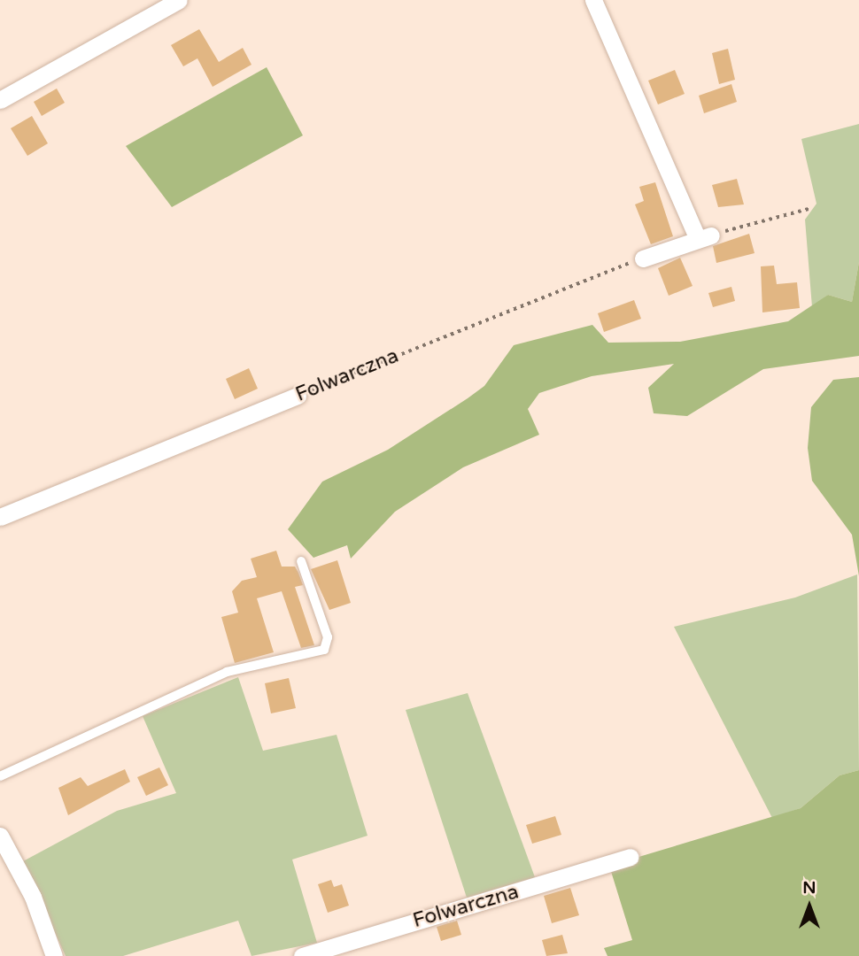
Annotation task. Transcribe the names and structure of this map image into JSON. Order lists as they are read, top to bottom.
{
  "streets": {
    "street": ["Folwarczna"]
  },
  "north": "top"
}
